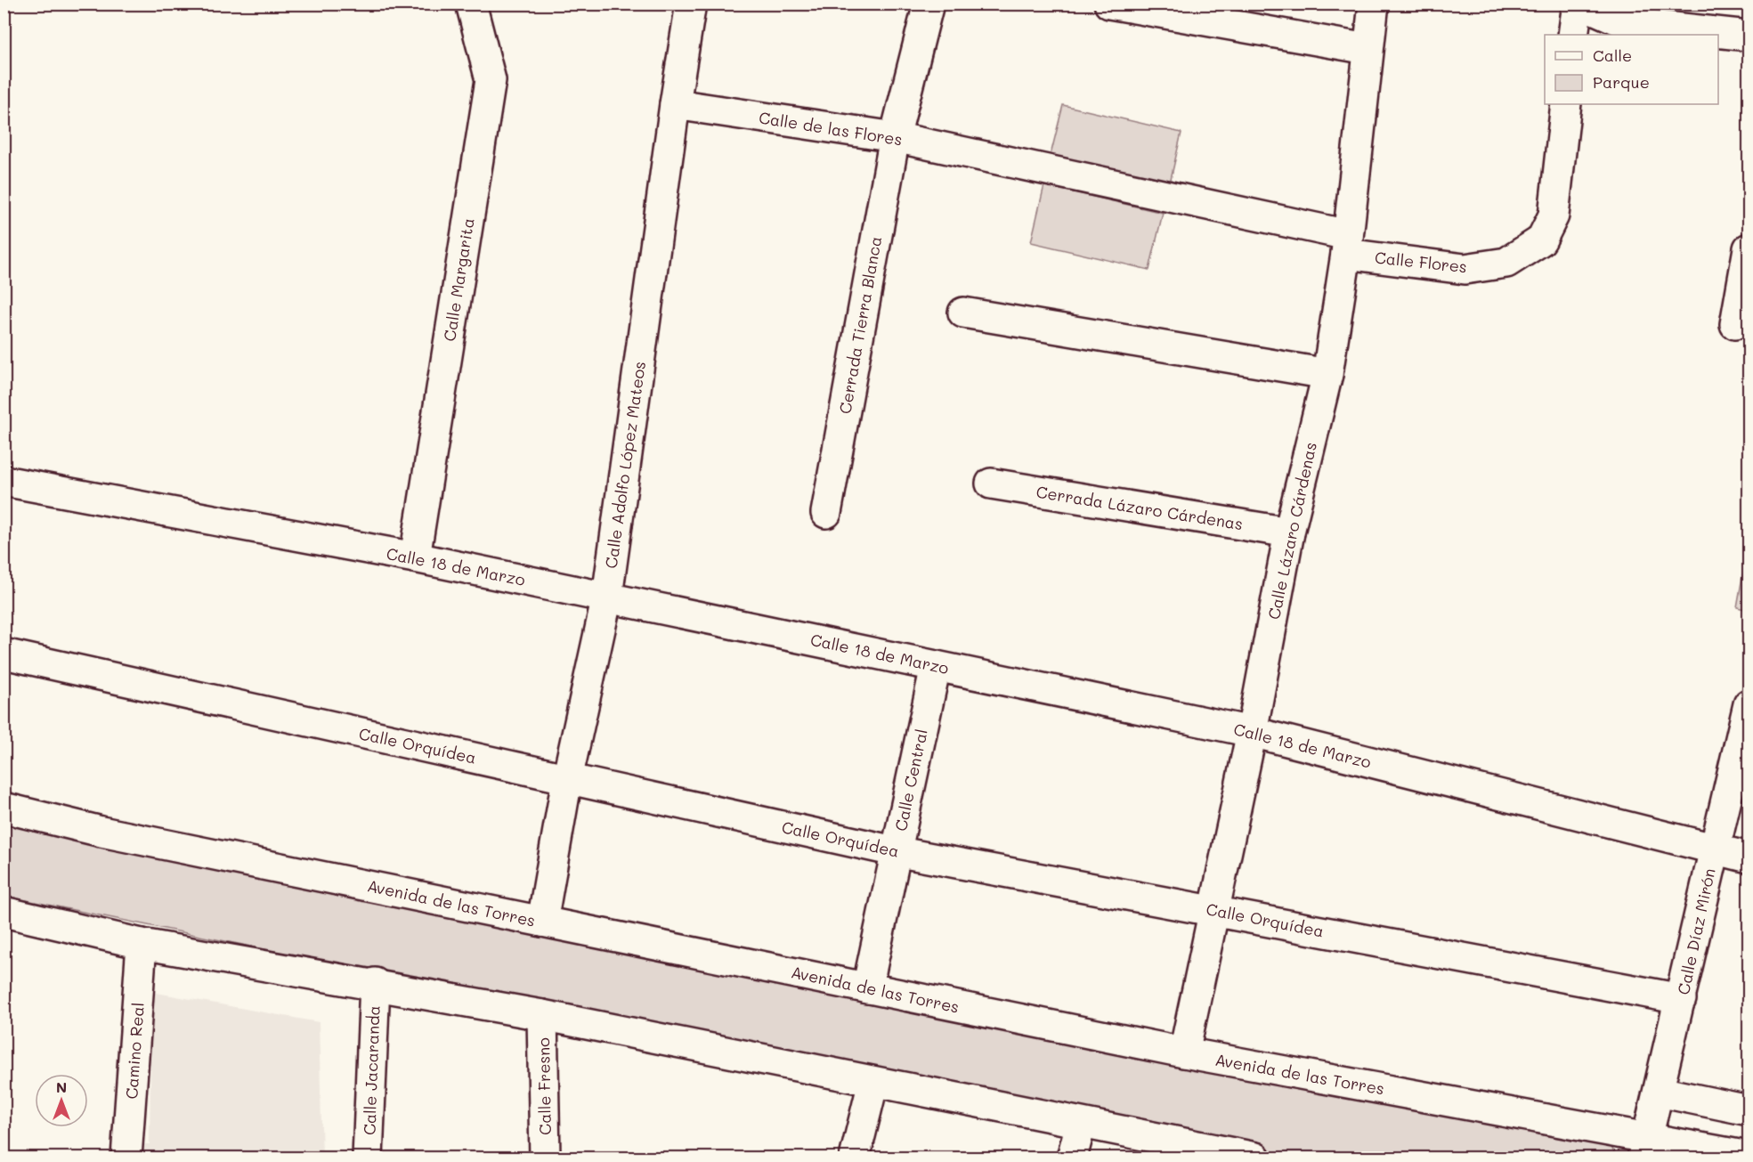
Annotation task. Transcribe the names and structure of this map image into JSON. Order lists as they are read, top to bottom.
{
  "streets": {
    "street": [
      "Calle de las Flores",
      "Calle Flores",
      "Calle Margarita",
      "Cerrada Tierra Blanca",
      "Calle Adolfo López Mateos",
      "Cerrada Lázaro Cárdenas",
      "Calle Lázaro Cárdenas",
      "Calle 18 de Marzo",
      "Calle Orquídea",
      "Calle Central",
      "Avenida de las Torres",
      "Calle Díaz Mirón",
      "Camino Real",
      "Calle Jacaranda",
      "Calle Fresno"
    ]
  },
  "crossings": [
    ["Calle de las Flores", "Calle Flores"],
    ["Calle de las Flores", "Cerrada Tierra Blanca"],
    ["Calle de las Flores", "Calle Adolfo López Mateos"],
    ["Calle de las Flores", "Calle Lázaro Cárdenas"],
    ["Calle Flores", "Calle Lázaro Cárdenas"],
    ["Calle Margarita", "Calle 18 de Marzo"],
    ["Calle Adolfo López Mateos", "Calle 18 de Marzo"],
    ["Calle Adolfo López Mateos", "Calle Orquídea"],
    ["Calle Adolfo López Mateos", "Avenida de las Torres"],
    ["Cerrada Lázaro Cárdenas", "Calle Lázaro Cárdenas"],
    ["Calle Lázaro Cárdenas", "Calle 18 de Marzo"],
    ["Calle Lázaro Cárdenas", "Calle Orquídea"],
    ["Calle Lázaro Cárdenas", "Avenida de las Torres"],
    ["Calle 18 de Marzo", "Calle Central"],
    ["Calle 18 de Marzo", "Calle Díaz Mirón"],
    ["Calle Orquídea", "Calle Central"],
    ["Calle Orquídea", "Calle Díaz Mirón"],
    ["Calle Central", "Avenida de las Torres"],
    ["Avenida de las Torres", "Calle Díaz Mirón"]
  ],
  "legend": ["Calle", "Parque"],
  "north": "top"
}
